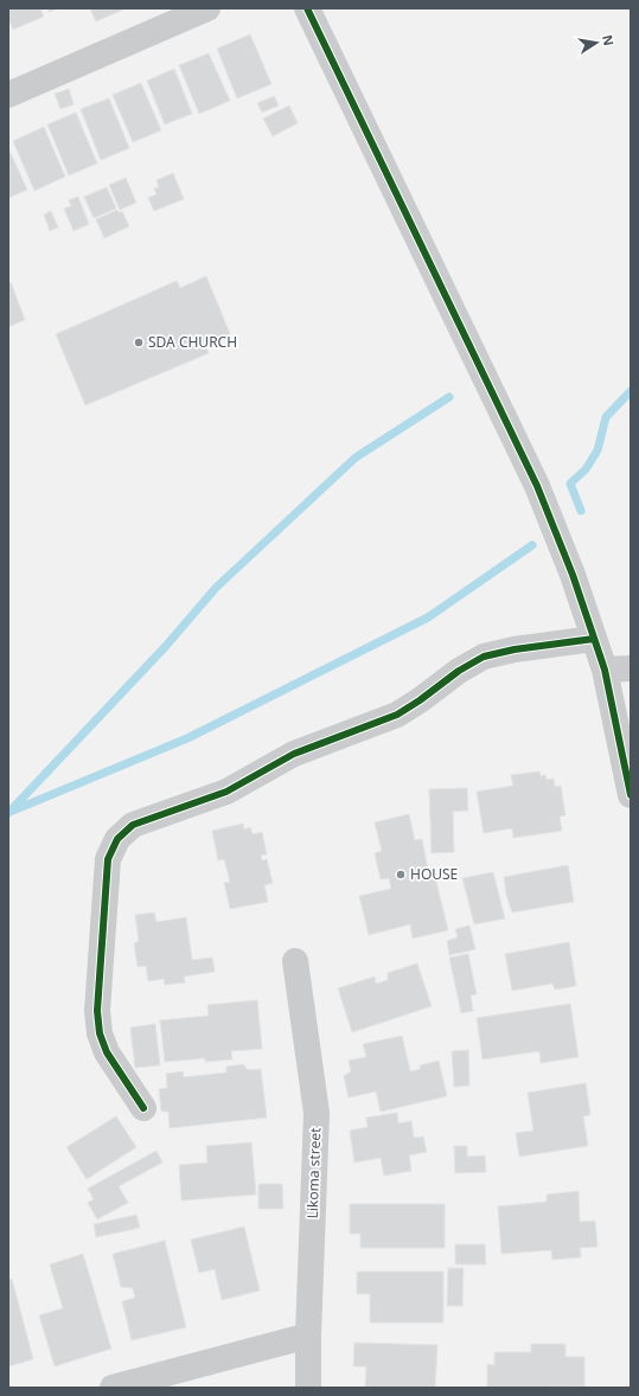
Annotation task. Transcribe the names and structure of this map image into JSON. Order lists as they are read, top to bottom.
{
  "streets": {
    "street": ["Likoma street"]
  },
  "places": ["SDA CHURCH", "HOUSE"],
  "north": "right"
}
